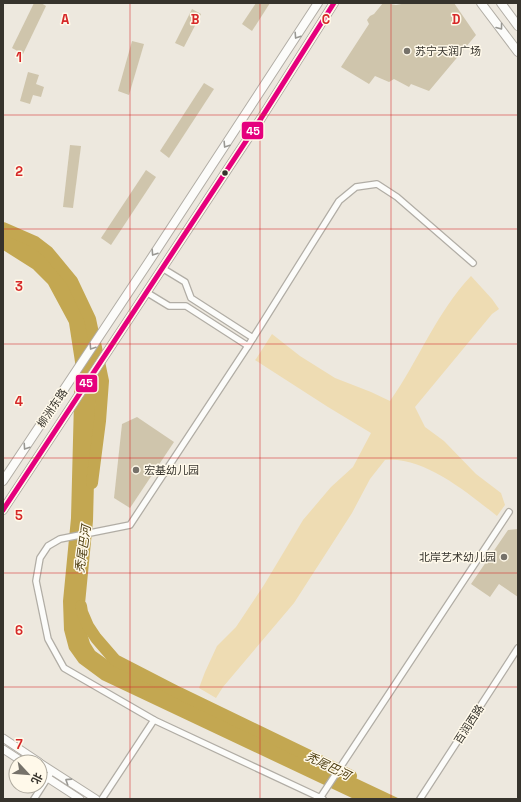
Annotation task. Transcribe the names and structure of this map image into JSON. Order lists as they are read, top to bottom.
{
  "streets": {
    "main road": ["柳洲东路"],
    "street": ["百润西路"]
  },
  "water": ["秃尾巴河"],
  "places": ["苏宁天润广场", "宏基幼儿园", "北岸艺术幼儿园"],
  "lines": ["transit line 45"],
  "north": "bottom right",
  "grid": {
    "columns": [
      "A",
      "B",
      "C",
      "D"
    ],
    "rows": [
      "1",
      "2",
      "3",
      "4",
      "5",
      "6",
      "7"
    ]
  }
}
